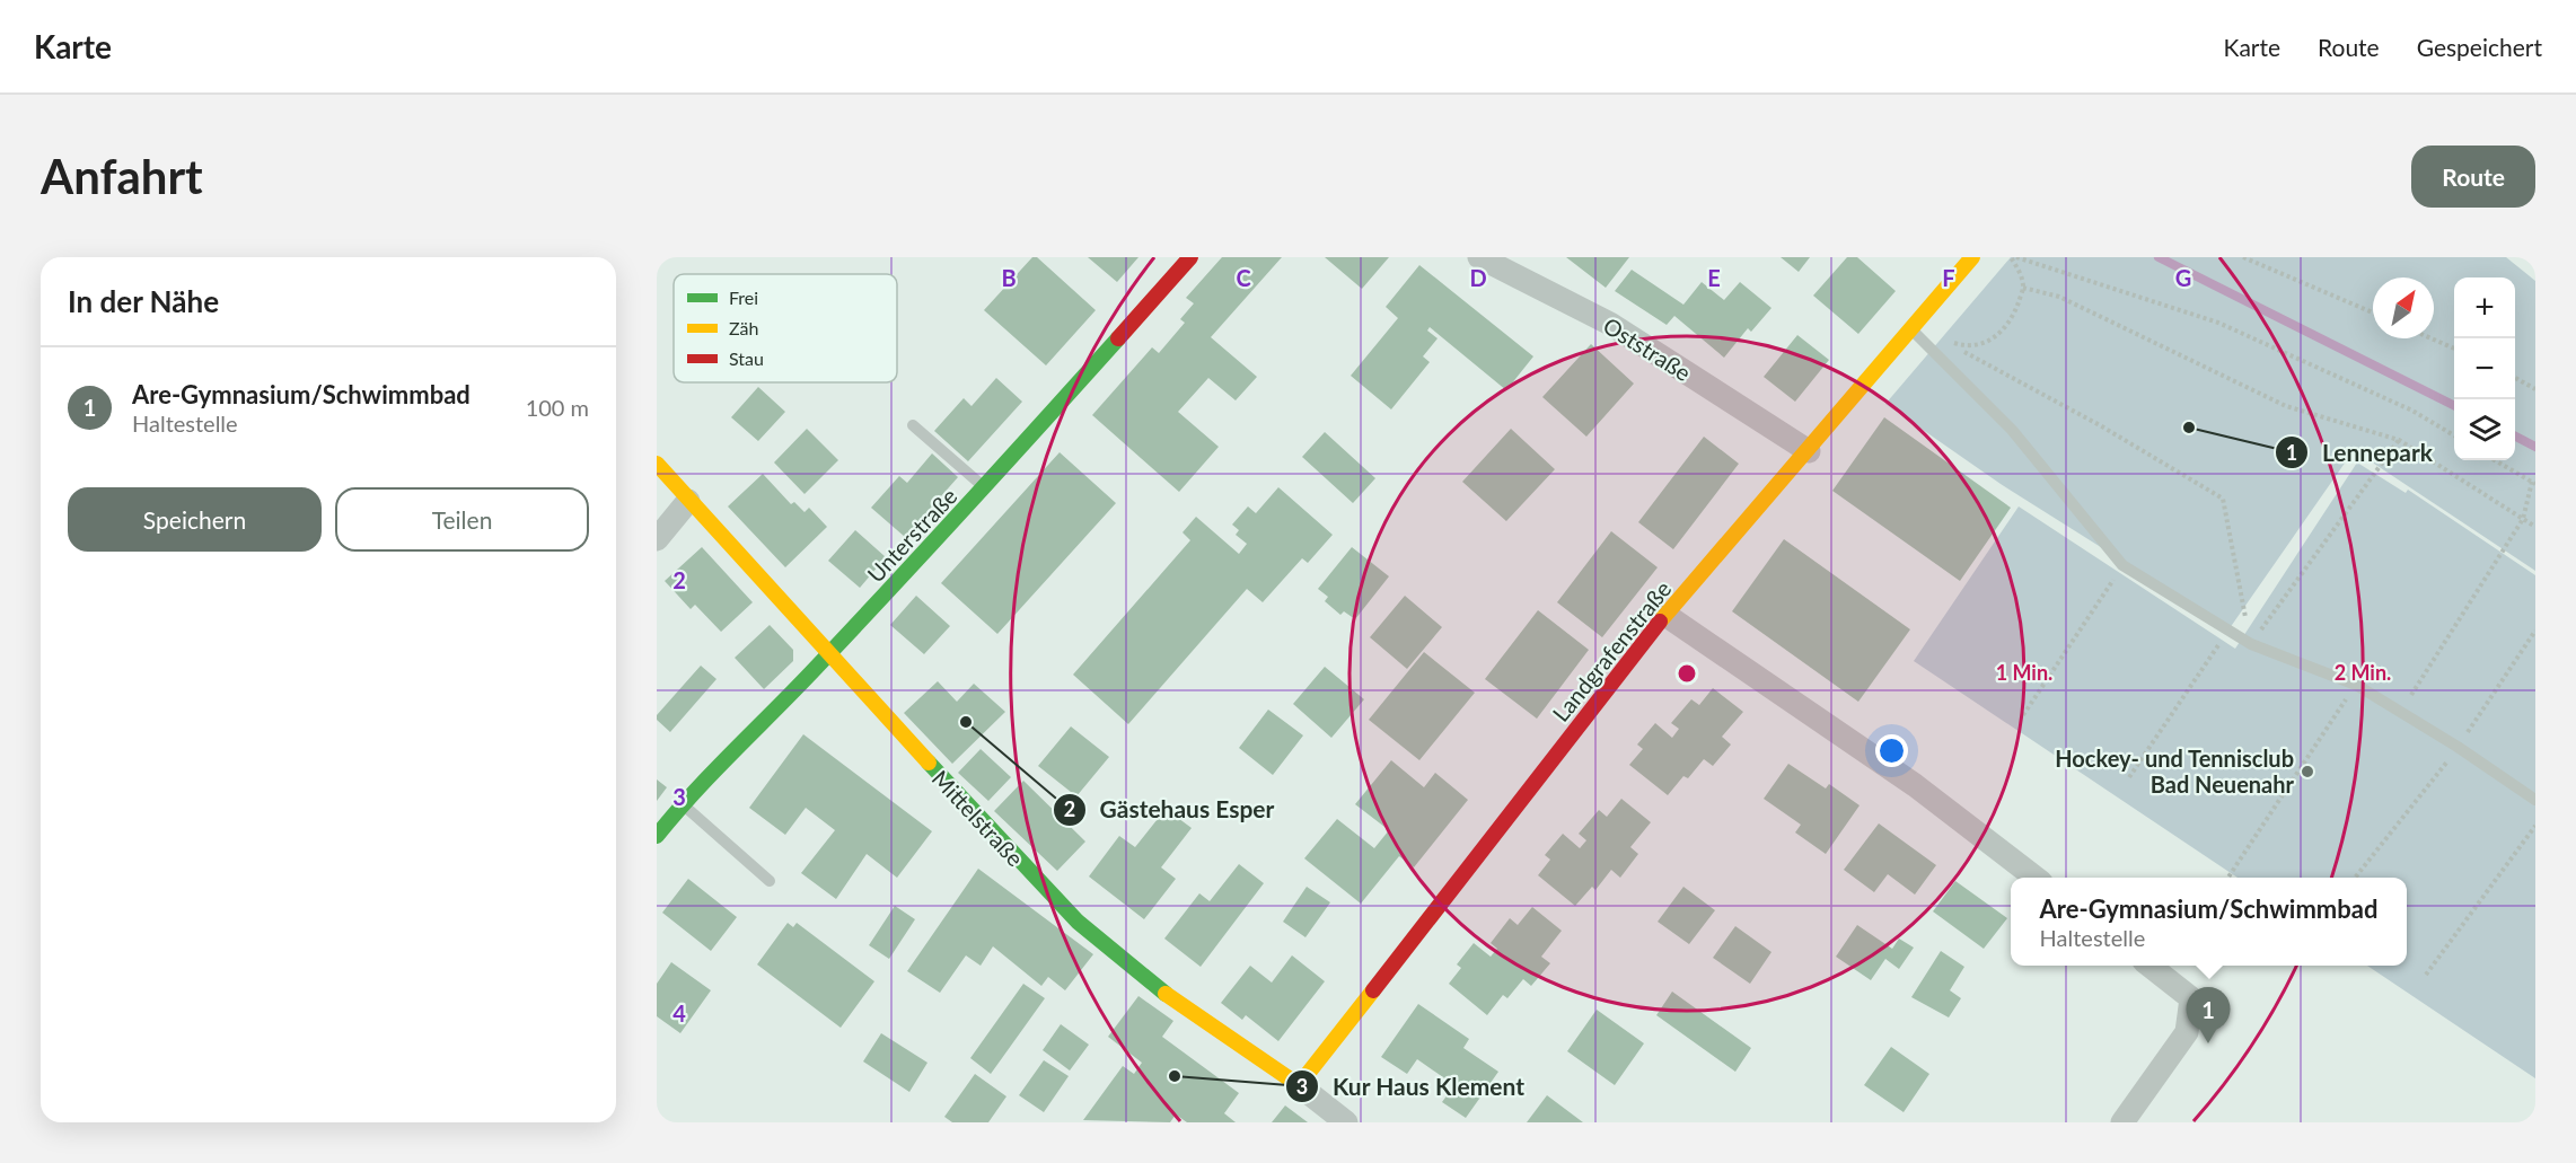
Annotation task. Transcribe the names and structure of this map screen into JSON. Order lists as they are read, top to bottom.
{
  "streets": {
    "street": [
      "Oststraße",
      "Unterstraße",
      "Landgrafenstraße",
      "Mittelstraße"
    ]
  },
  "crossings": [
    ["Oststraße", "Landgrafenstraße"],
    ["Unterstraße", "Mittelstraße"],
    ["Landgrafenstraße", "Mittelstraße"]
  ],
  "places": [
    "Lennepark",
    "Gästehaus Esper",
    "Hockey- und Tennisclub Bad Neuenahr",
    "Kur Haus Klement"
  ],
  "legend": ["Frei", "Zäh", "Stau"],
  "north": "top right",
  "page": {
    "header": "Karte",
    "nav": ["Karte", "Route", "Gespeichert"],
    "buttons": [
      "Route",
      ["Speichern", "Teilen"]
    ],
    "title": "Anfahrt",
    "heading": "In der Nähe",
    "map_buttons": ["+", "−"],
    "list": [
      {
        "mark": "1",
        "name": "Are-Gymnasium/Schwimmbad",
        "note": "Haltestelle",
        "value": "100 m"
      }
    ],
    "popup": ["Are-Gymnasium/Schwimmbad", "Haltestelle"],
    "pins": "1"
  },
  "grid": {
    "columns": [
      "B",
      "C",
      "D",
      "E",
      "F",
      "G"
    ],
    "rows": ["2", "3", "4"]
  },
  "rings": ["1 Min.", "2 Min."]
}
